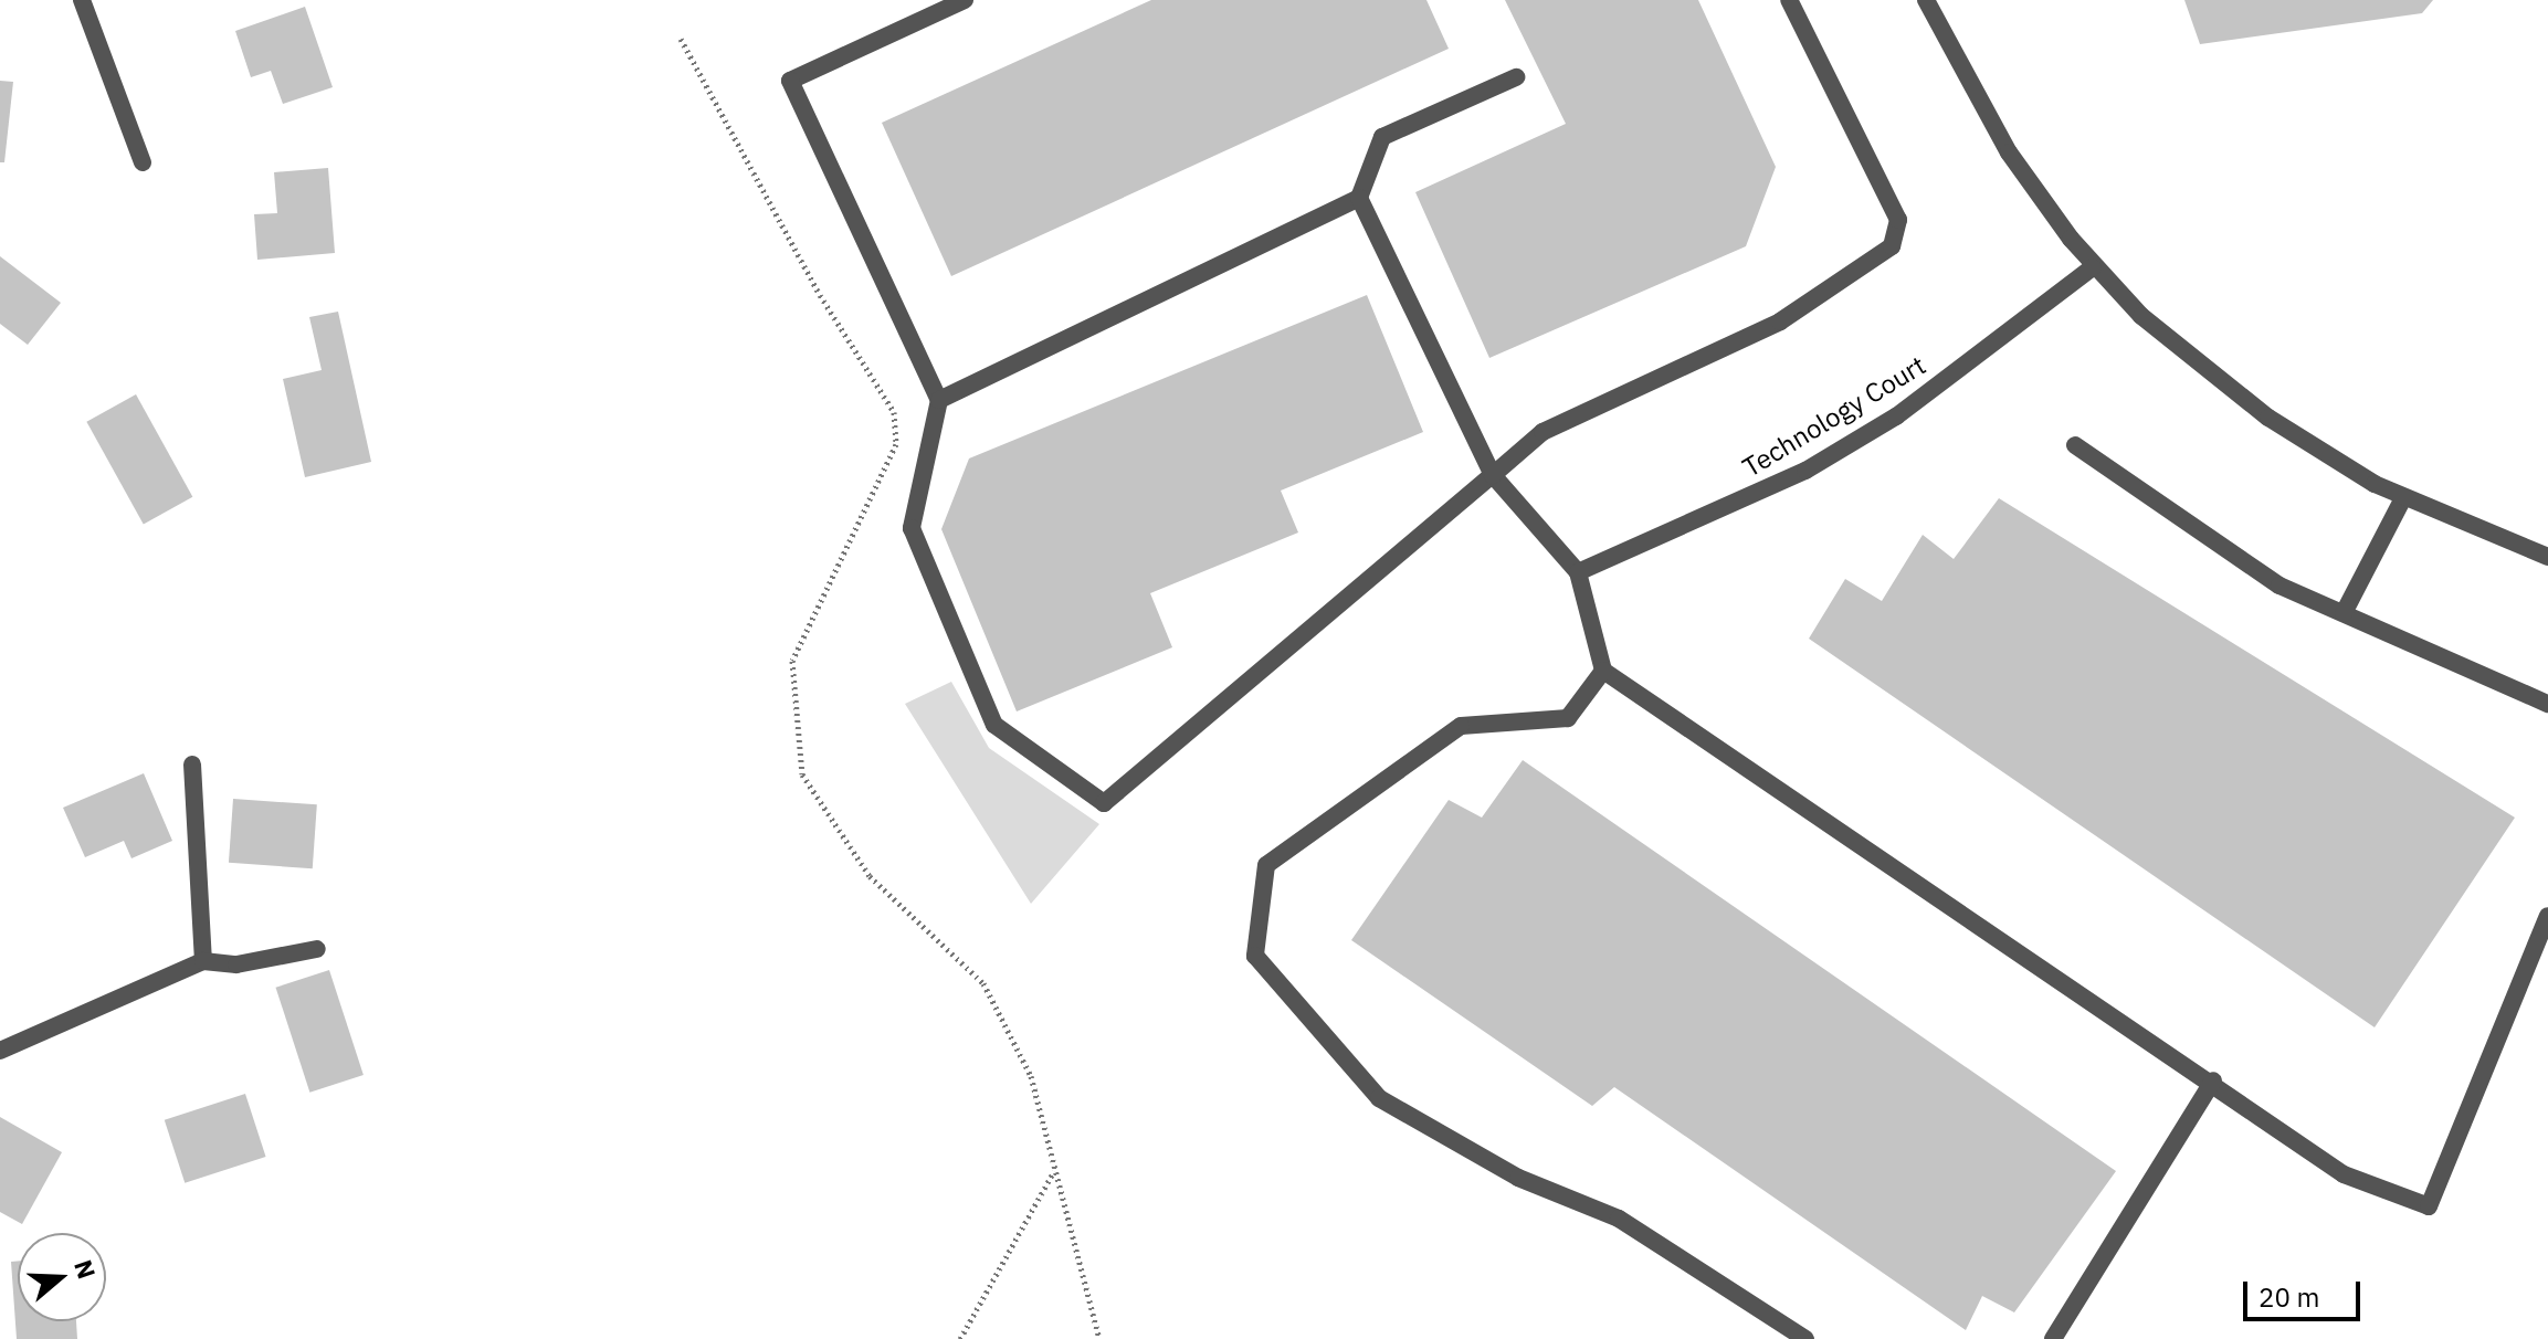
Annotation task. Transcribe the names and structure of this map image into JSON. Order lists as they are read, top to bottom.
{
  "streets": {
    "street": ["Technology Court"]
  },
  "scale_bar": "20 m",
  "north": "right"
}
